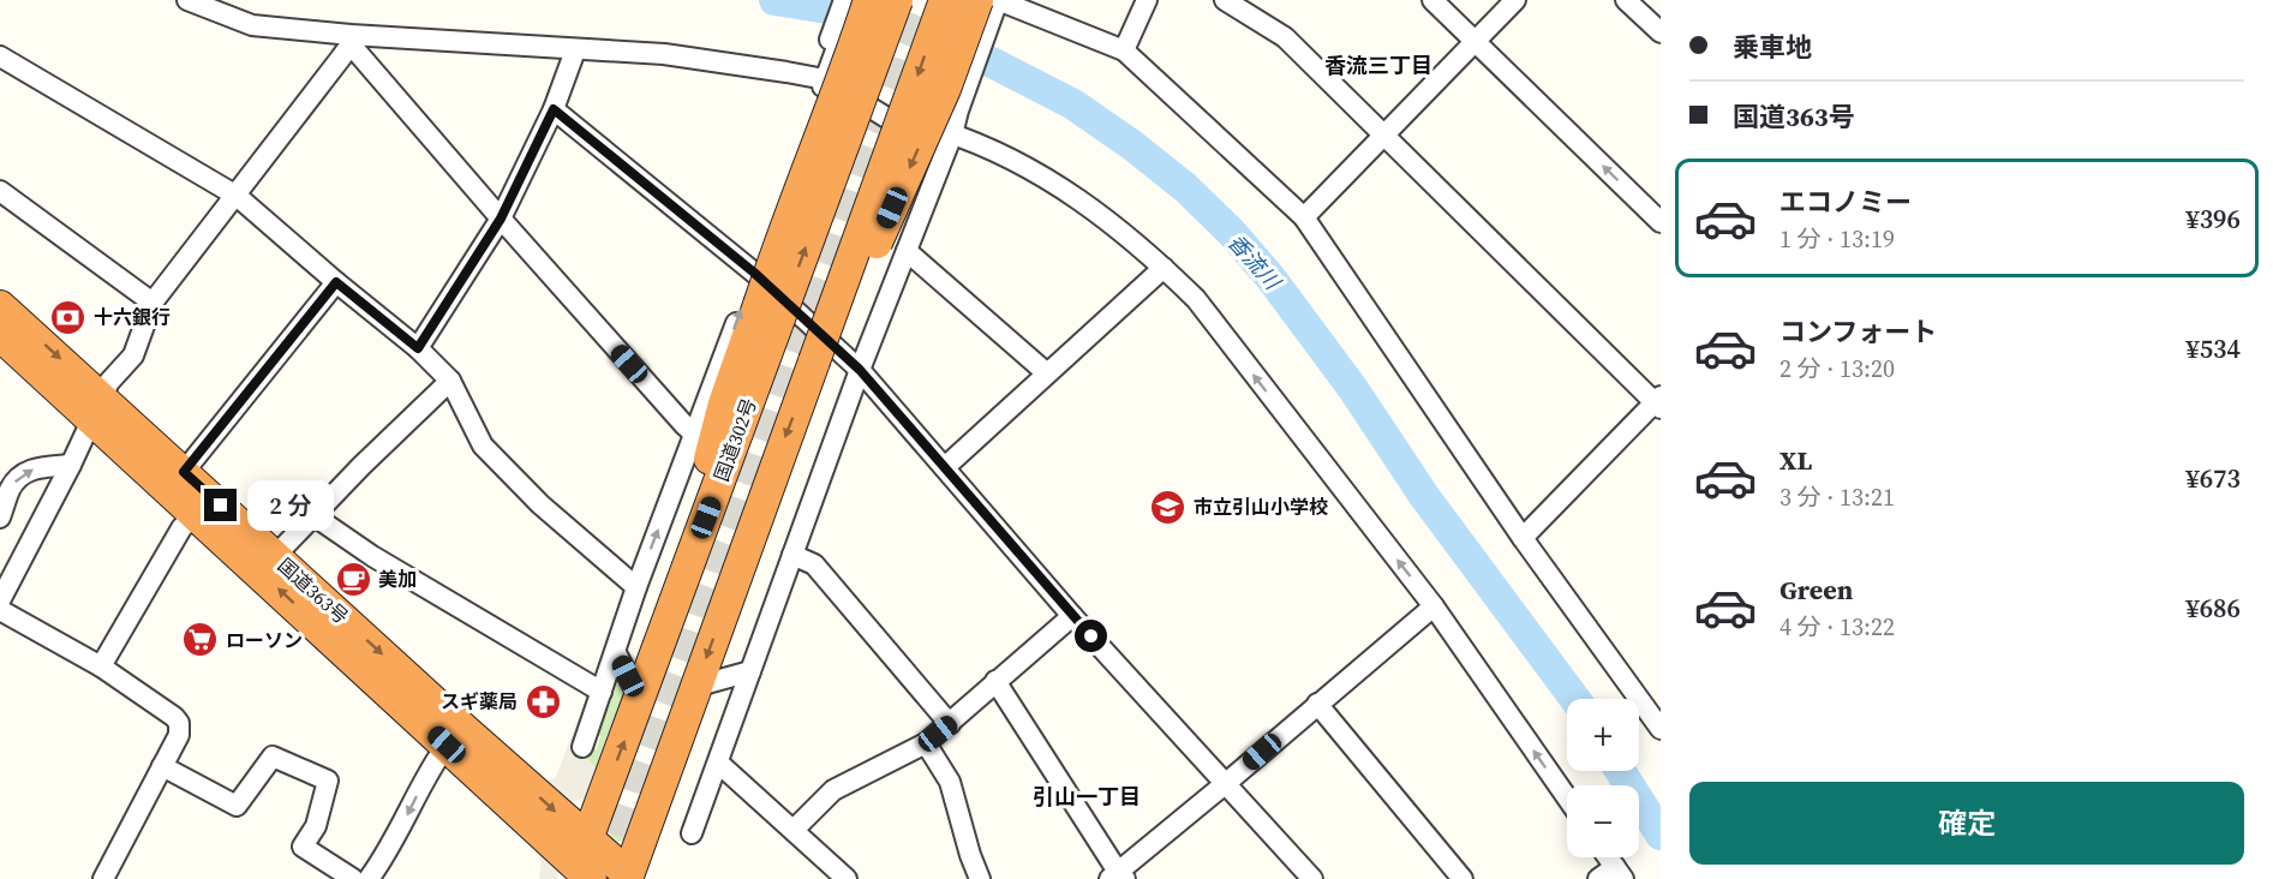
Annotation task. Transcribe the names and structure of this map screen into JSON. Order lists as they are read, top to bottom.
{
  "streets": {
    "highway": ["国道363号"]
  },
  "districts": ["香流三丁目", "引山一丁目"],
  "water": ["香流川"],
  "places": {
    "bank": ["十六銀行"],
    "school or university": ["市立引山小学校"],
    "cafe": ["美加"],
    "supermarket": ["ローソン"],
    "pharmacy": ["スギ薬局"]
  },
  "page": {
    "banner": ["乗車地", "国道363号"],
    "list": [
      {
        "name": "エコノミー",
        "note": "1 分 · 13:19",
        "value": "¥396"
      },
      {
        "name": "コンフォート",
        "note": "2 分 · 13:20",
        "value": "¥534"
      },
      {
        "name": "XL",
        "note": "3 分 · 13:21",
        "value": "¥673"
      },
      {
        "name": "Green",
        "note": "4 分 · 13:22",
        "value": "¥686"
      }
    ],
    "bubble": "2 分",
    "map_buttons": ["+", "−"],
    "buttons": "確定"
  }
}
